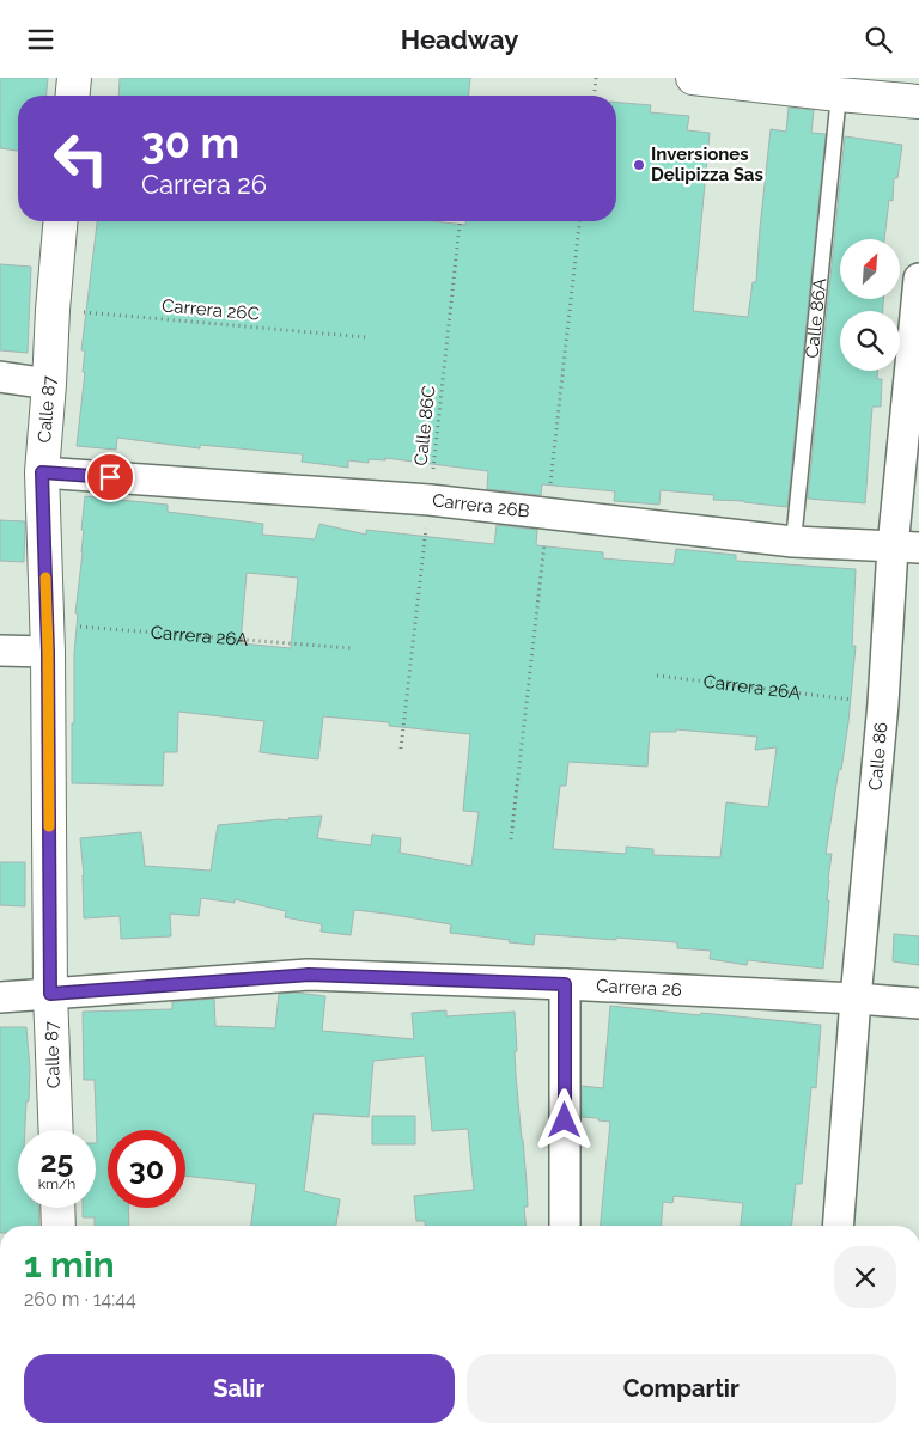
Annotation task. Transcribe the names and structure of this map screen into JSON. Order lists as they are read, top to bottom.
{
  "streets": {
    "street": [
      "Calle 87",
      "Carrera 26B",
      "Calle 86",
      "Carrera 26"
    ],
    "lane": ["Calle 86A"],
    "path": ["Carrera 26C", "Calle 86C", "Carrera 26A"]
  },
  "crossings": [
    ["Carrera 26C", "Calle 87"],
    ["Calle 86A", "Carrera 26B"],
    ["Calle 87", "Carrera 26B"],
    ["Calle 87", "Carrera 26A"],
    ["Calle 87", "Carrera 26"],
    ["Calle 86C", "Carrera 26B"],
    ["Carrera 26B", "Calle 86"],
    ["Calle 86", "Carrera 26"]
  ],
  "places": ["Inversiones Delipizza Sas"],
  "north": "top right",
  "page": {
    "header": "Headway",
    "turn": ["30 m", "Carrera 26"],
    "speed": "25 km/h",
    "limit": "30",
    "heading": ["1 min", "260 m · 14:44"],
    "buttons": ["Salir", "Compartir"]
  }
}
